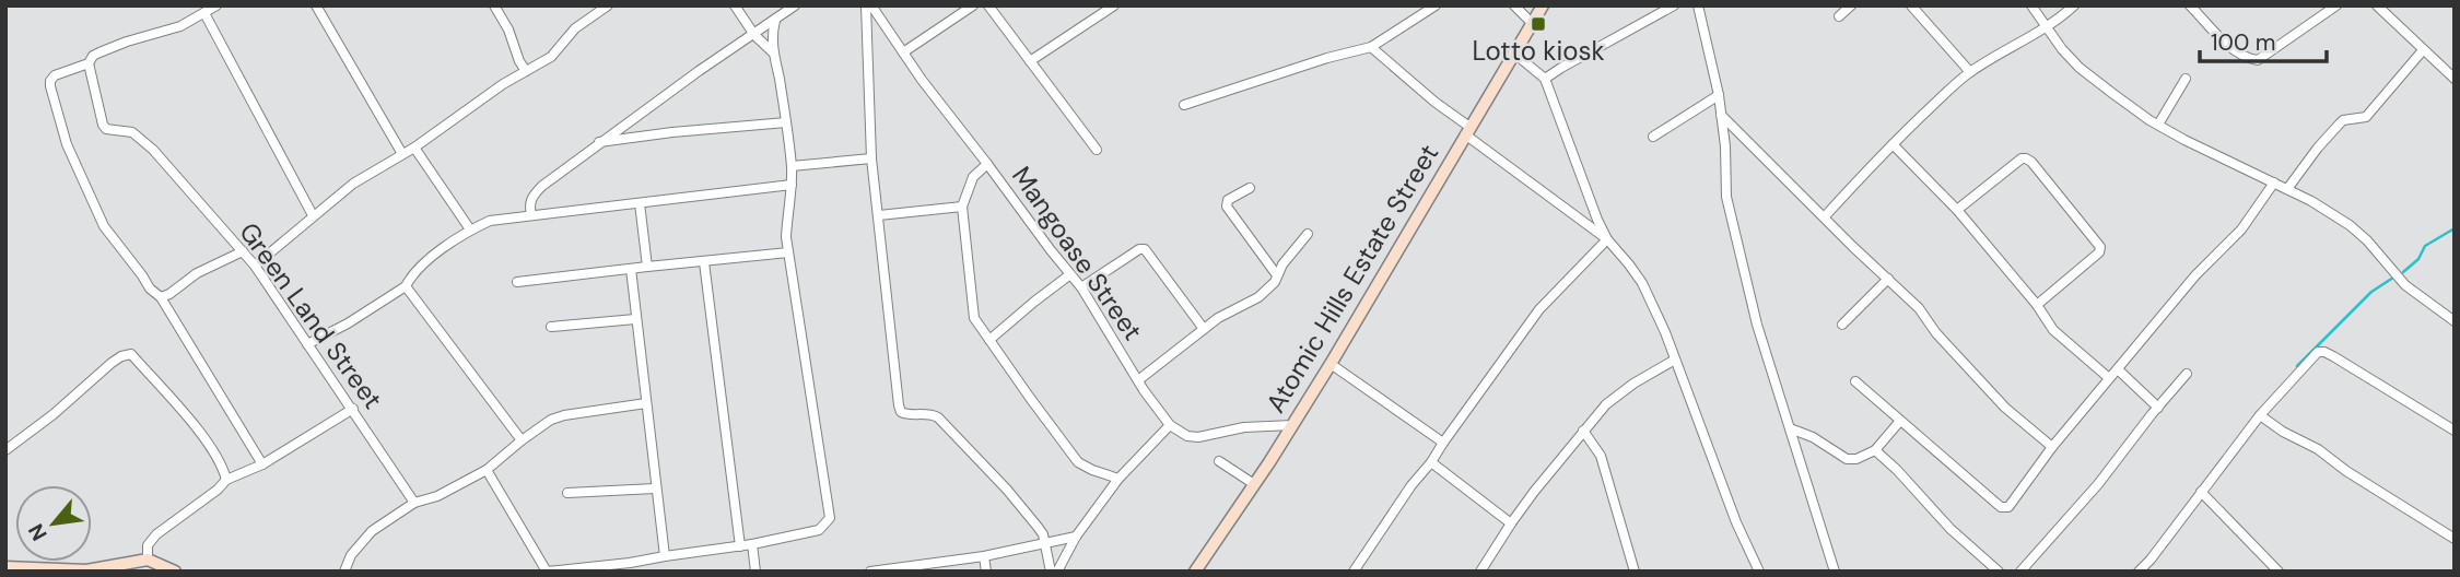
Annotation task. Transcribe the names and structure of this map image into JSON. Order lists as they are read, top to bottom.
{
  "streets": {
    "street": ["Mangoase Street", "Atomic Hills Estate Street", "Green Land Street"]
  },
  "places": {
    "transit": ["Lotto kiosk"]
  },
  "scale_bar": "100 m",
  "north": "bottom left"
}
